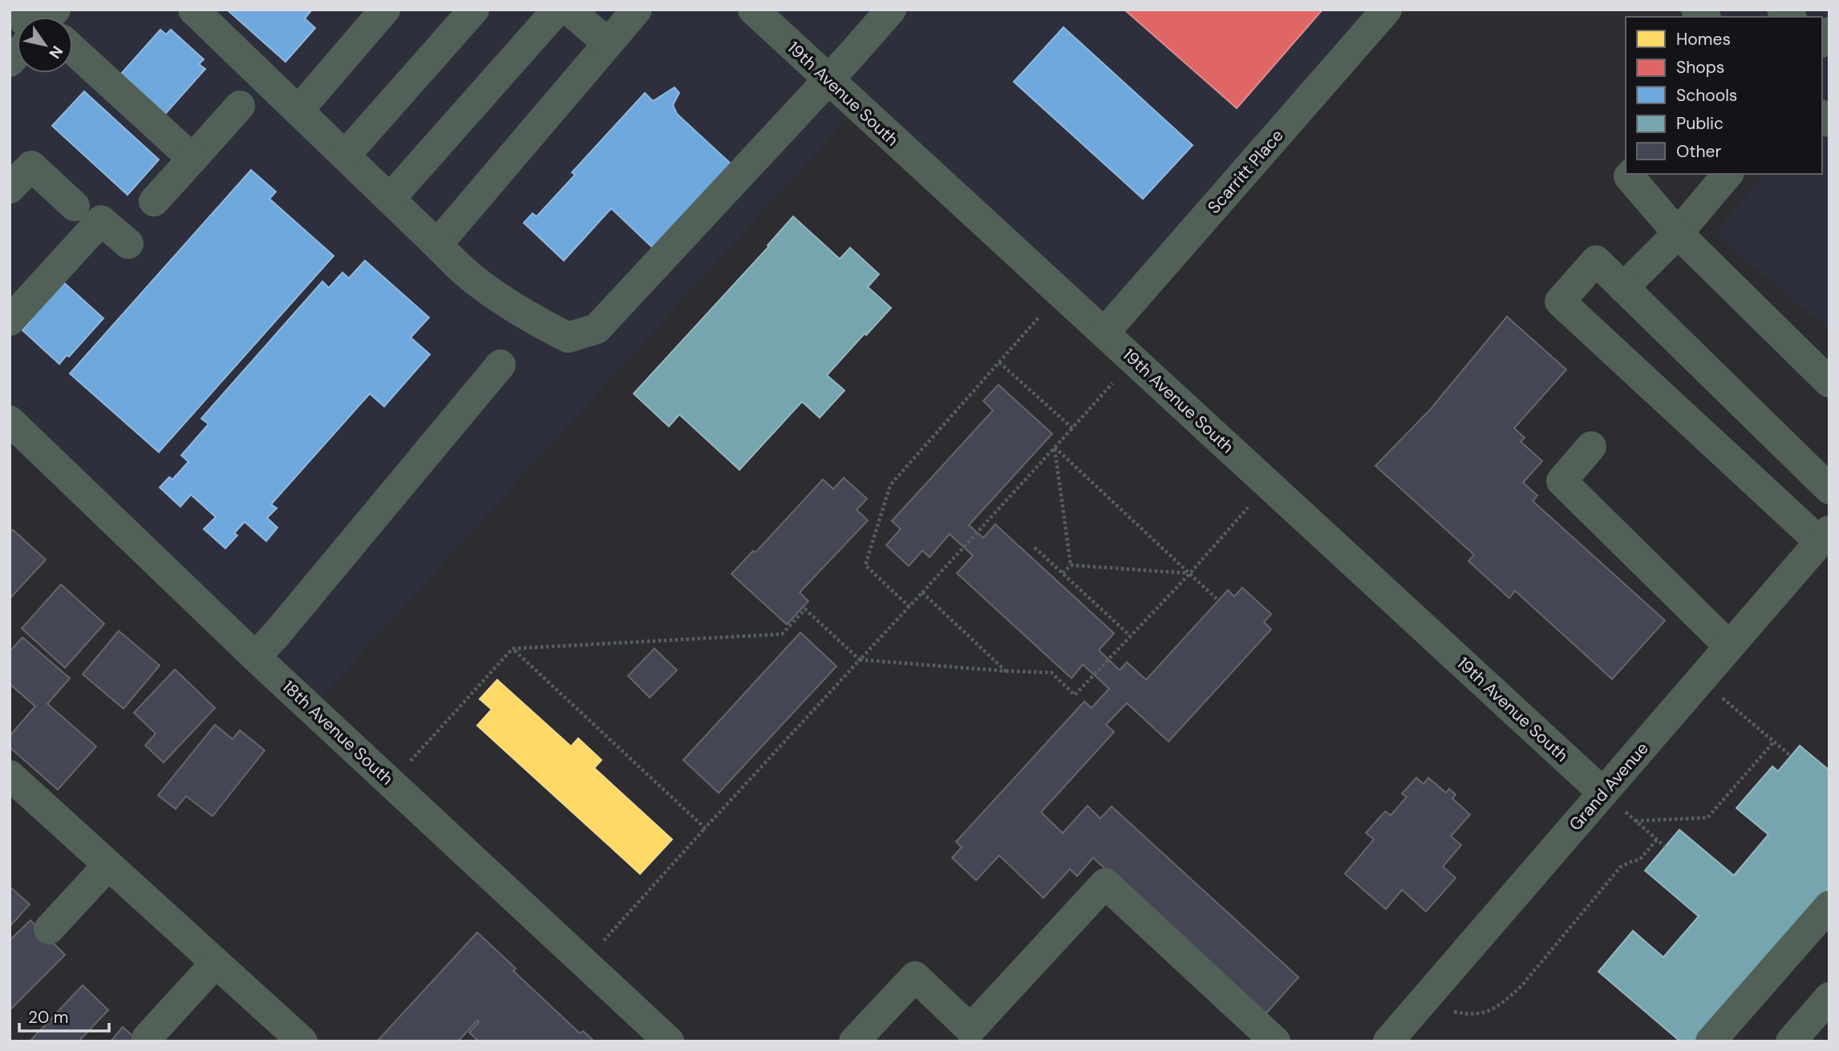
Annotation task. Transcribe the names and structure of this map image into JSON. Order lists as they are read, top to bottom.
{
  "streets": {
    "street": [
      "19th Avenue South",
      "Scarritt Place",
      "18th Avenue South",
      "Grand Avenue"
    ]
  },
  "crossings": [
    ["19th Avenue South", "Scarritt Place"],
    ["19th Avenue South", "Grand Avenue"]
  ],
  "legend": [
    "Homes",
    "Shops",
    "Schools",
    "Public",
    "Other"
  ],
  "scale_bar": "20 m",
  "north": "bottom right"
}
